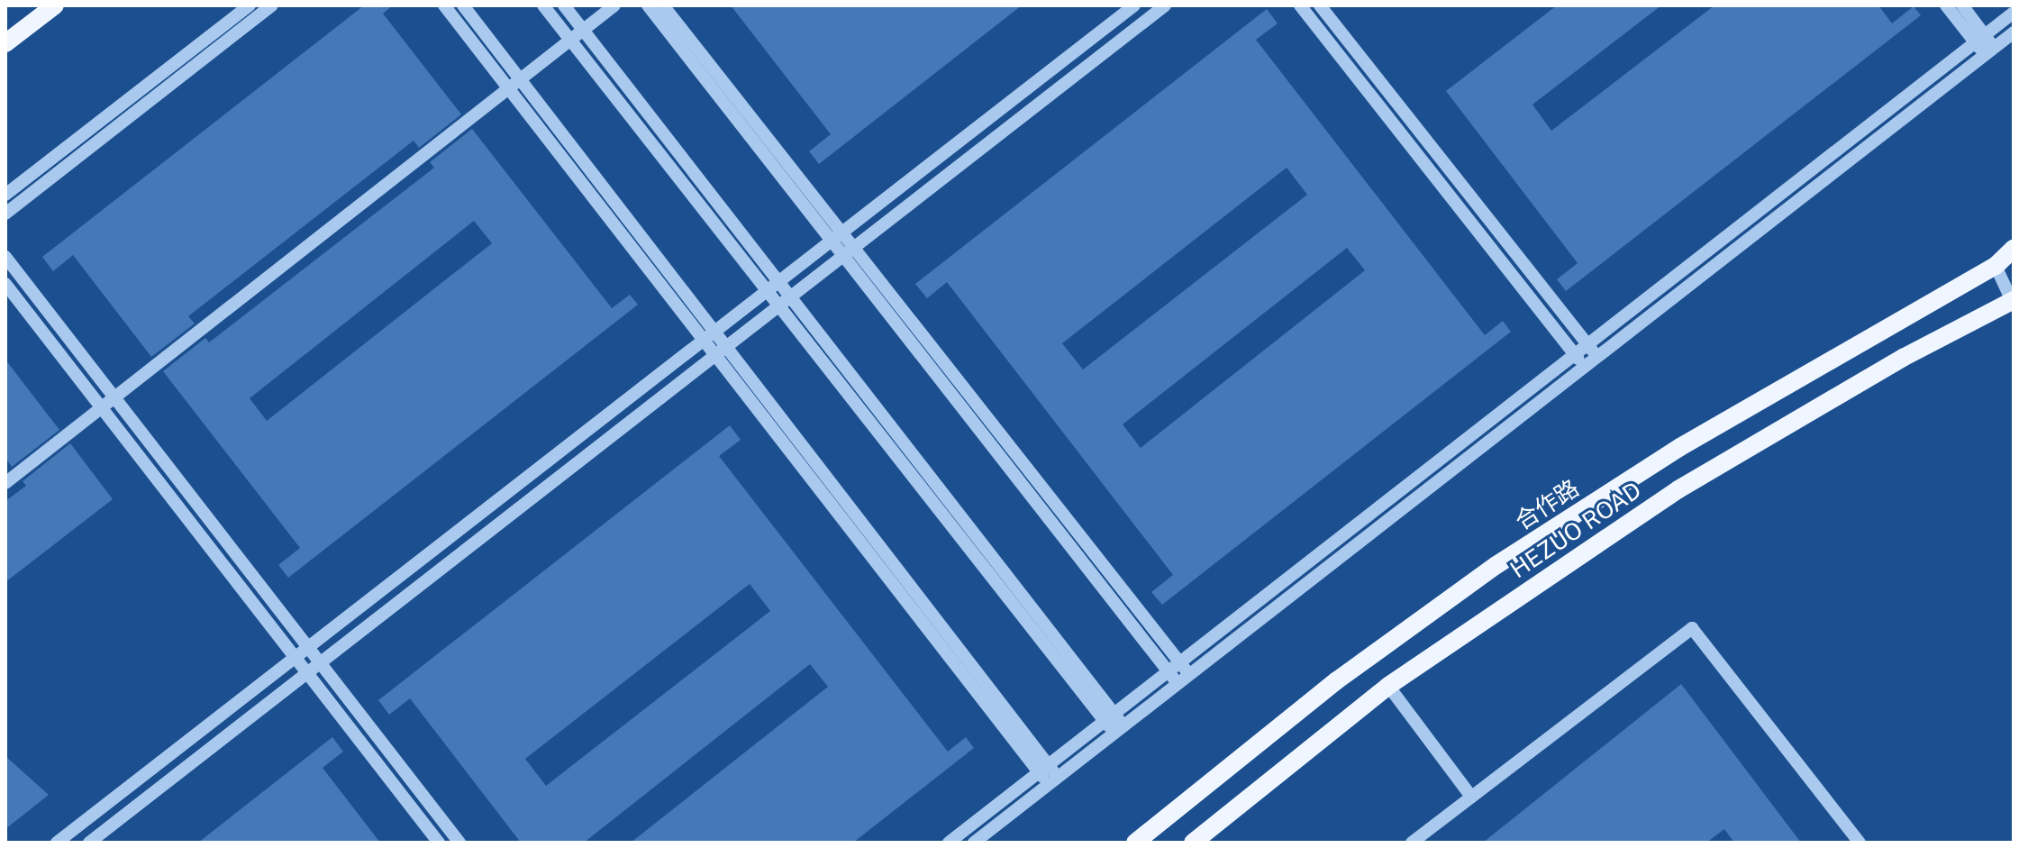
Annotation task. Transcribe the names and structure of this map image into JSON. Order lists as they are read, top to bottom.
{
  "streets": {
    "main road": ["合作路", "HEZUO ROAD"]
  }
}
